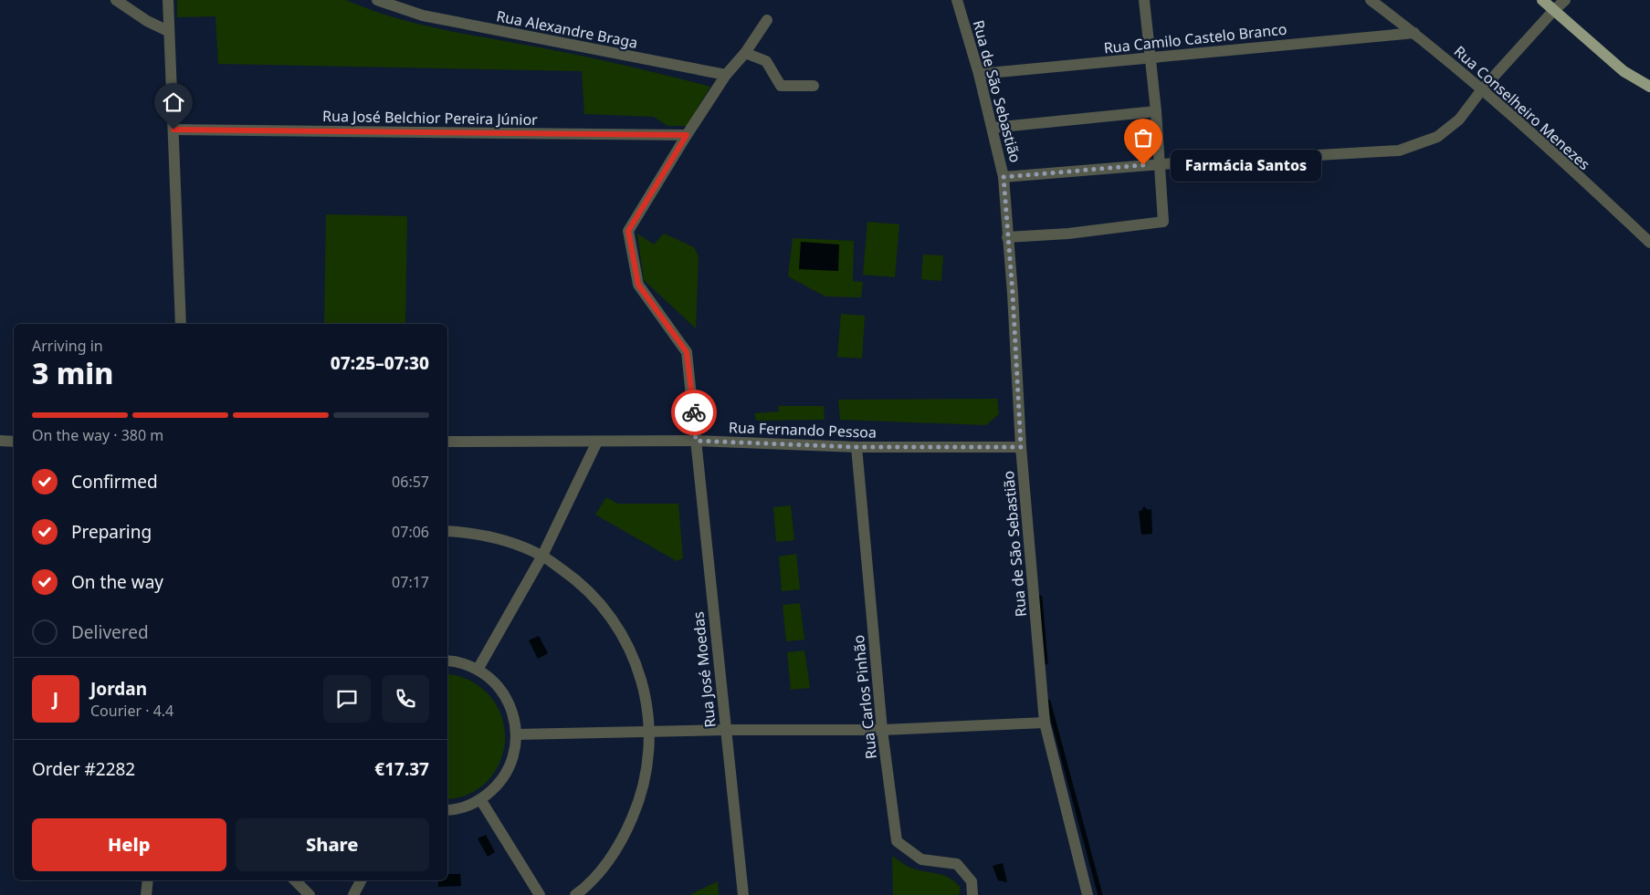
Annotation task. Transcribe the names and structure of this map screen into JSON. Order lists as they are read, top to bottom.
{
  "streets": {
    "street": [
      "Rua Alexandre Braga",
      "Rua Camilo Castelo Branco",
      "Rua de São Sebastião",
      "Rua Conselheiro Menezes",
      "Rua José Belchior Pereira Júnior",
      "Rua Fernando Pessoa",
      "Rua José Moedas",
      "Rua Carlos Pinhão"
    ]
  },
  "crossings": [
    ["Rua Alexandre Braga", "Rua José Moedas"],
    ["Rua Camilo Castelo Branco", "Rua de São Sebastião"],
    ["Rua Camilo Castelo Branco", "Rua Conselheiro Menezes"],
    ["Rua de São Sebastião", "Rua Fernando Pessoa"],
    ["Rua José Belchior Pereira Júnior", "Rua José Moedas"],
    ["Rua Fernando Pessoa", "Rua José Moedas"],
    ["Rua Fernando Pessoa", "Rua Carlos Pinhão"]
  ],
  "places": ["Farmácia Santos"],
  "page": {
    "bubble": "Farmácia Santos",
    "heading": ["3 min", "Arriving in", "07:25–07:30"],
    "panel": [
      "Jordan",
      "Courier · 4.4",
      "Order #2282",
      "€17.37"
    ],
    "bar": "On the way · 380 m",
    "list": [
      ["Confirmed", "06:57"],
      ["Preparing", "07:06"],
      ["On the way", "07:17"],
      "Delivered"
    ],
    "round": "J",
    "buttons": ["Help", "Share"]
  }
}
